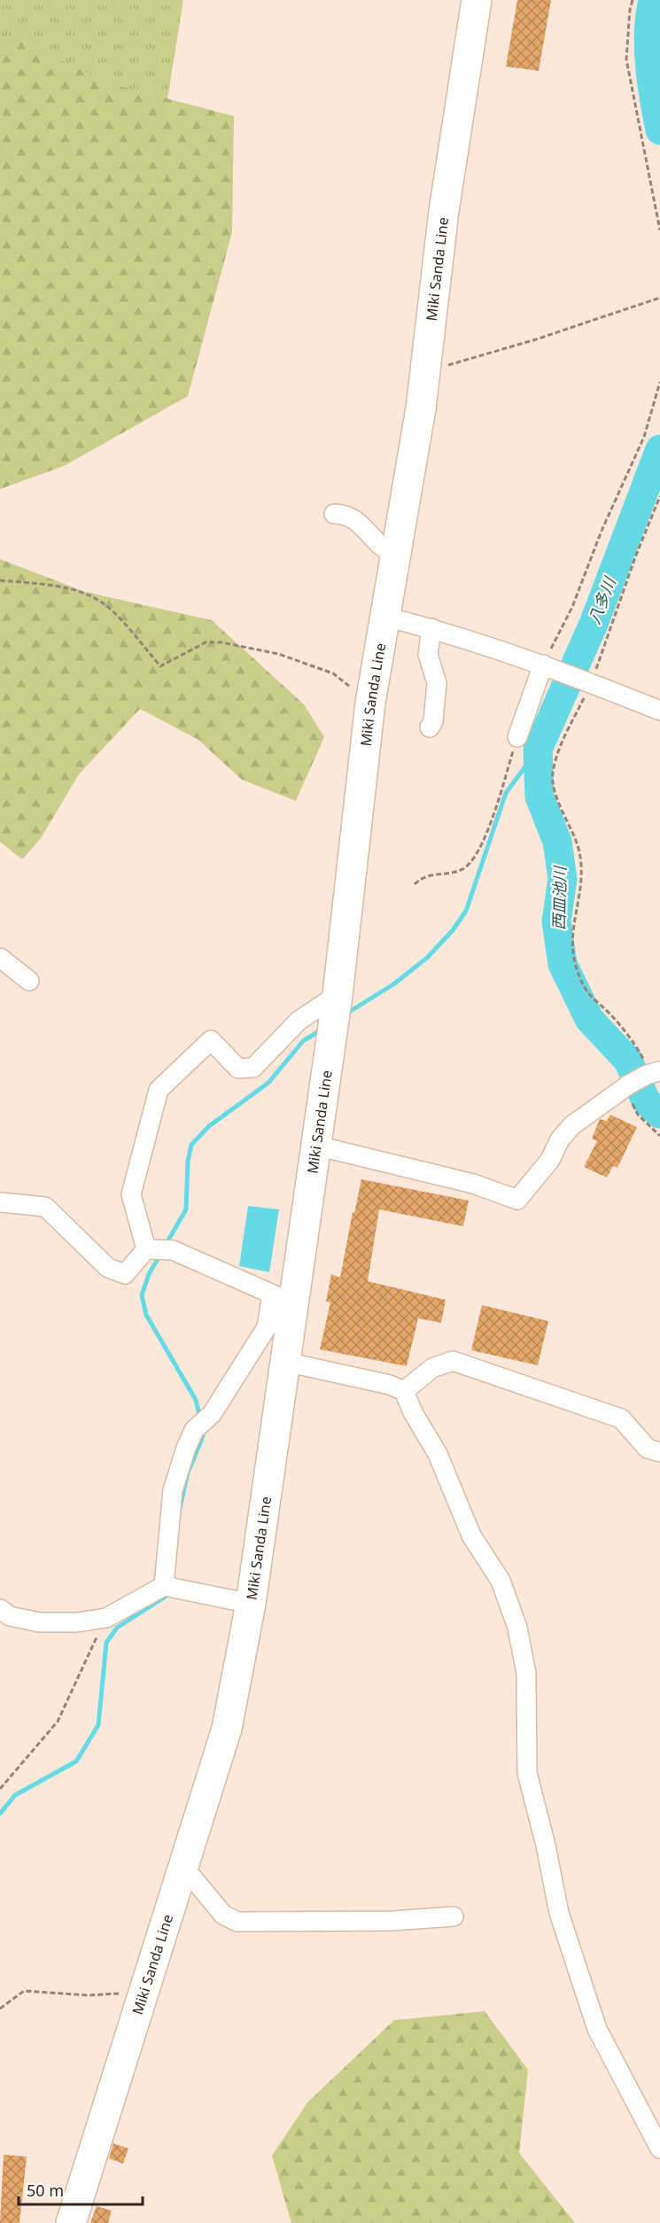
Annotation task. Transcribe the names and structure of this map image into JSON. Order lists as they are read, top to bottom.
{
  "streets": {
    "main road": ["Miki Sanda Line"]
  },
  "water": ["八多川", "西皿池川"],
  "scale_bar": "50 m"
}
